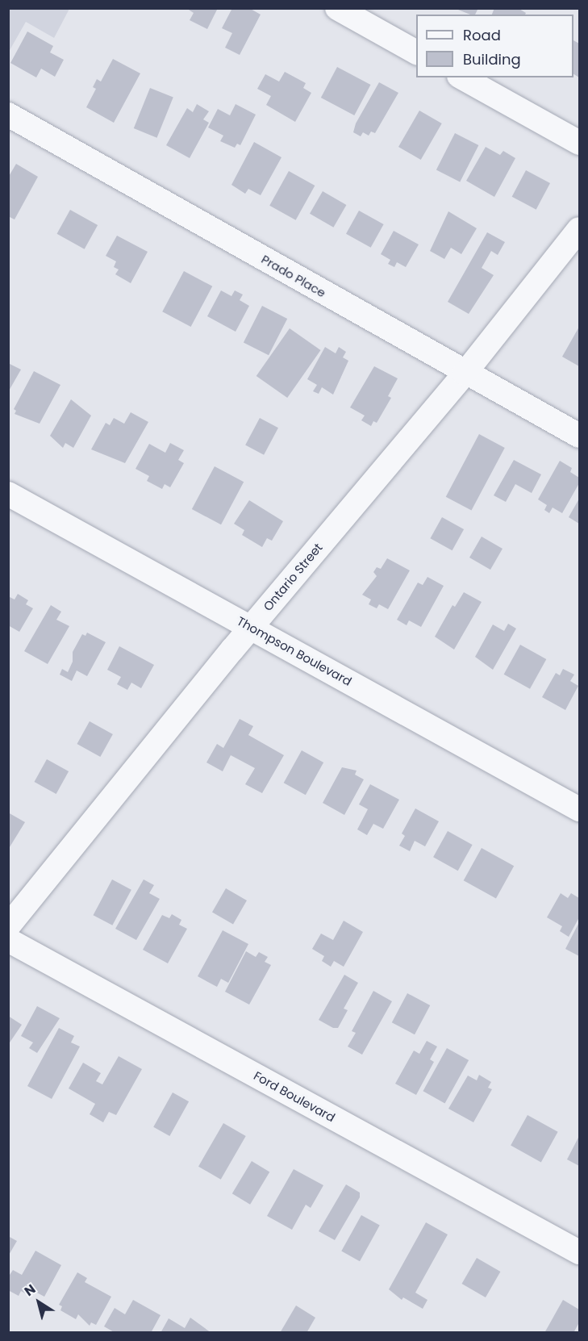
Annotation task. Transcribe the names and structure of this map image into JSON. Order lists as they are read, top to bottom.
{
  "streets": {
    "street": [
      "Prado Place",
      "Ontario Street",
      "Thompson Boulevard",
      "Ford Boulevard"
    ]
  },
  "crossings": [
    ["Prado Place", "Ontario Street"],
    ["Ontario Street", "Thompson Boulevard"]
  ],
  "legend": ["Road", "Building"],
  "north": "top left"
}
